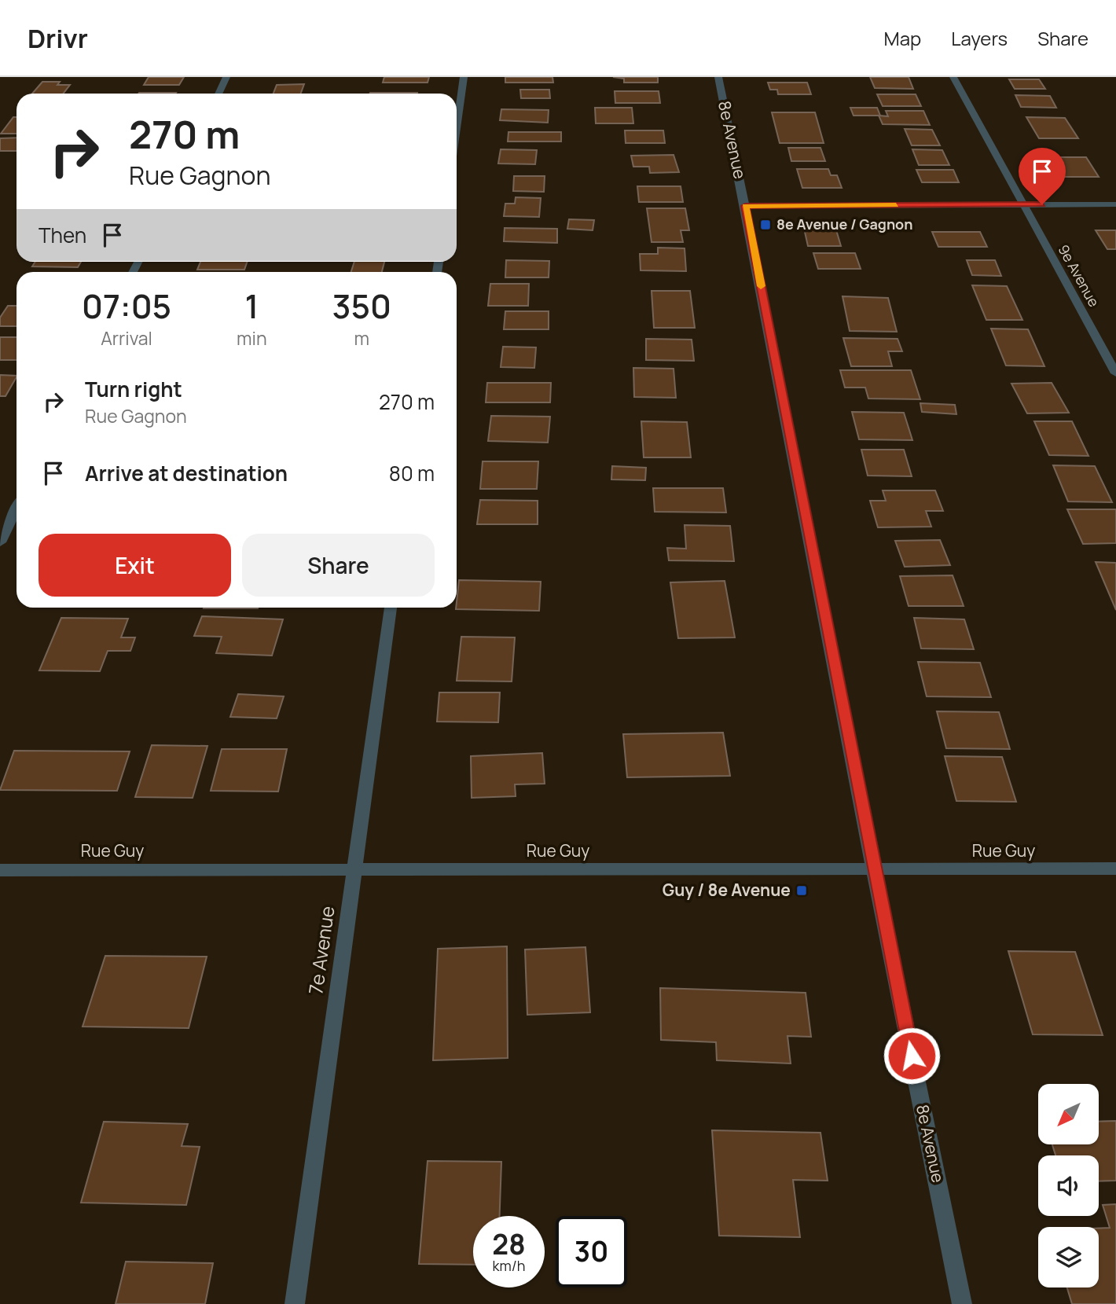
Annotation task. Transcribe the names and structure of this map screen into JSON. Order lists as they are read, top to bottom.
{
  "streets": {
    "street": [
      "8e Avenue",
      "9e Avenue",
      "Rue Guy",
      "7e Avenue"
    ]
  },
  "crossings": [
    ["8e Avenue", "Rue Guy"],
    ["Rue Guy", "7e Avenue"]
  ],
  "places": {
    "transit": ["8e Avenue / Gagnon", "Guy / 8e Avenue"]
  },
  "north": "bottom left",
  "page": {
    "header": "Drivr",
    "nav": ["Map", "Layers", "Share"],
    "turn": ["270 m", "Rue Gagnon"],
    "then": "Then",
    "eta": [
      "07:05",
      "Arrival",
      "1",
      "min",
      "350",
      "m"
    ],
    "list": [
      {
        "name": "Turn right",
        "note": "Rue Gagnon",
        "value": "270 m"
      },
      {
        "name": "Arrive at destination",
        "value": "80 m"
      }
    ],
    "buttons": ["Exit", "Share"],
    "speed": "28 km/h",
    "limit": "30"
  }
}
